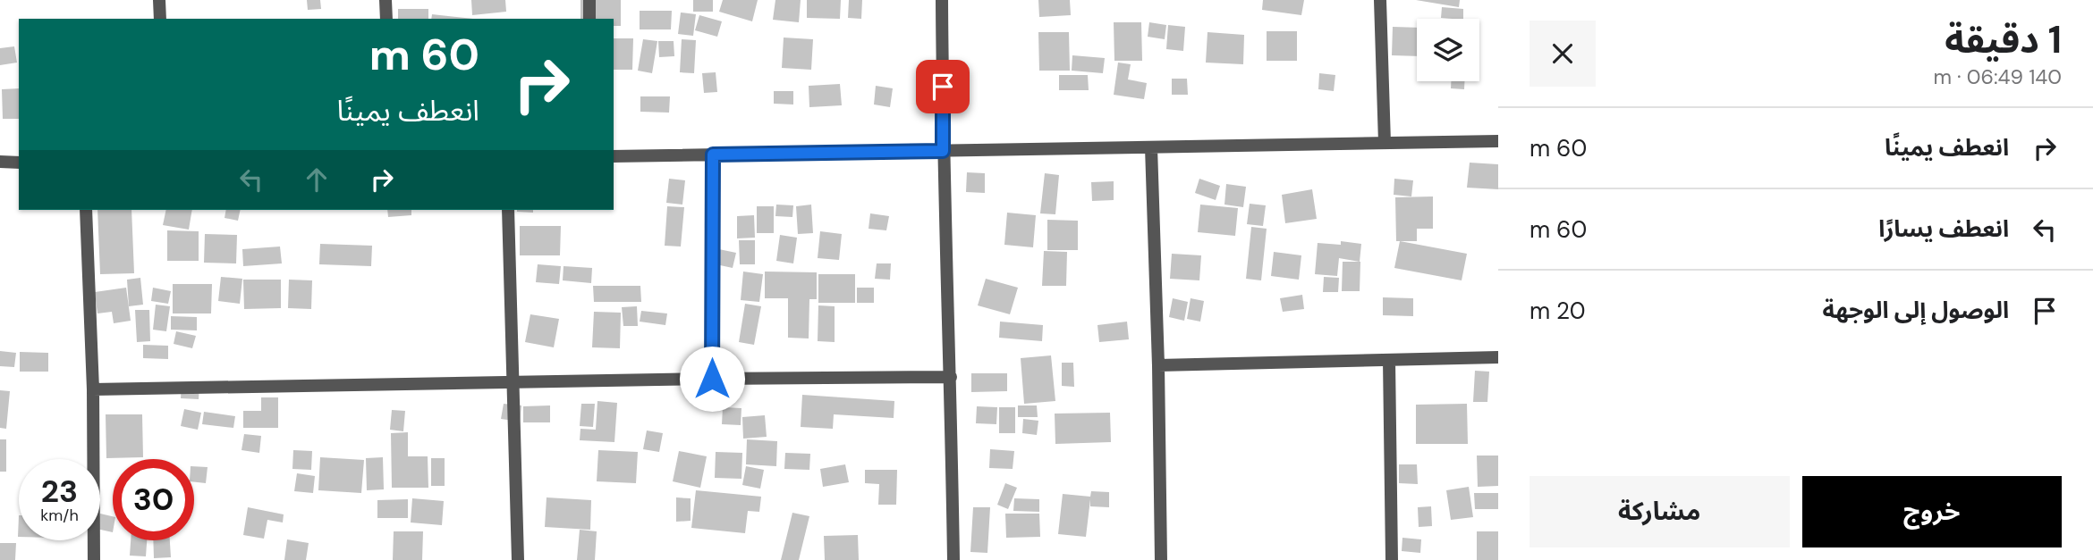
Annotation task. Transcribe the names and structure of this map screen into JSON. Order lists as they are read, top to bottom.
{
  "page": {
    "heading": ["1 دقيقة", "140 m · 06:49"],
    "turn": ["60 m", "انعطف يمينًا"],
    "list": [
      {
        "name": "انعطف يمينًا",
        "value": "60 m"
      },
      {
        "name": "انعطف يسارًا",
        "value": "60 m"
      },
      {
        "name": "الوصول إلى الوجهة",
        "value": "20 m"
      }
    ],
    "speed": "23 km/h",
    "limit": "30",
    "buttons": ["خروج", "مشاركة"]
  }
}
